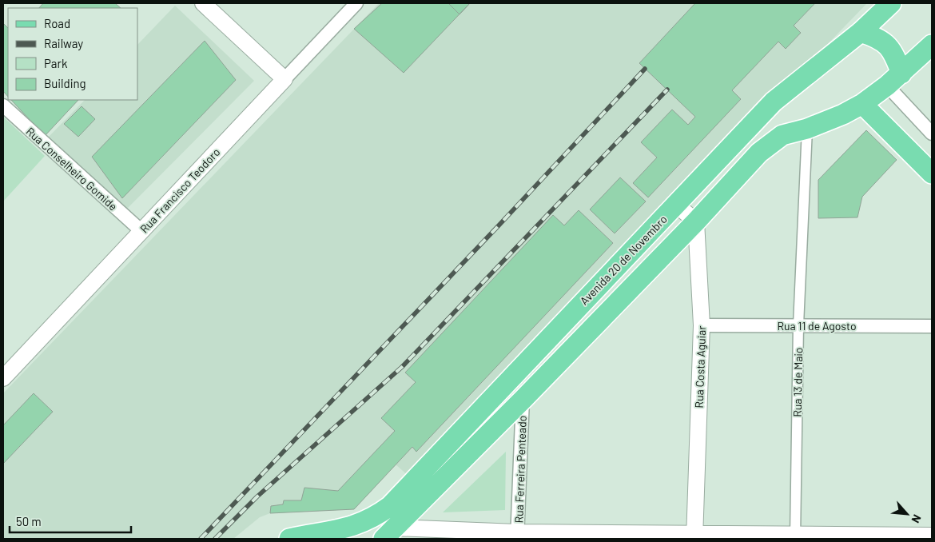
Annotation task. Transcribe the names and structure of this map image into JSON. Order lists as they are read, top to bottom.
{
  "streets": {
    "main road": ["Avenida 20 de Novembro"],
    "street": [
      "Rua Conselheiro Gomide",
      "Rua Francisco Teodoro",
      "Rua 11 de Agosto",
      "Rua Costa Aguiar",
      "Rua 13 de Maio",
      "Rua Ferreira Penteado"
    ]
  },
  "crossings": [
    ["Rua Conselheiro Gomide", "Rua Francisco Teodoro"],
    ["Rua 11 de Agosto", "Rua Costa Aguiar"],
    ["Rua 11 de Agosto", "Rua 13 de Maio"]
  ],
  "legend": [
    "Road",
    "Railway",
    "Park",
    "Building"
  ],
  "scale_bar": "50 m",
  "north": "bottom right"
}
